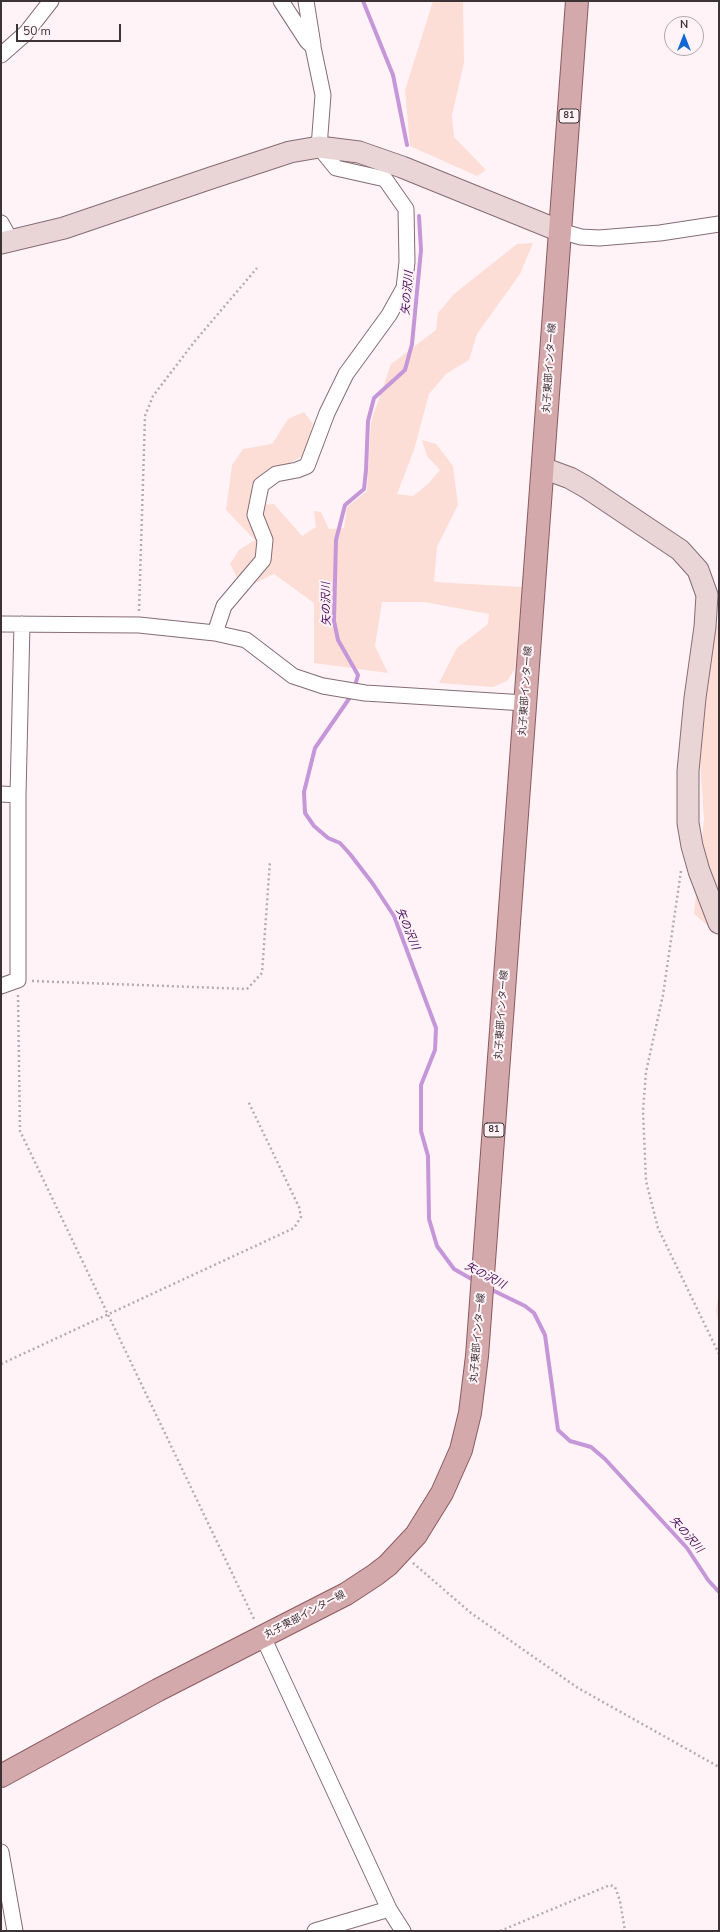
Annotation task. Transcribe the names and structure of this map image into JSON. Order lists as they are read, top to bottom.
{
  "streets": {
    "main road": ["81", "丸子東部インター線"]
  },
  "water": ["矢の沢川"],
  "scale_bar": "50 m",
  "north": "top"
}
